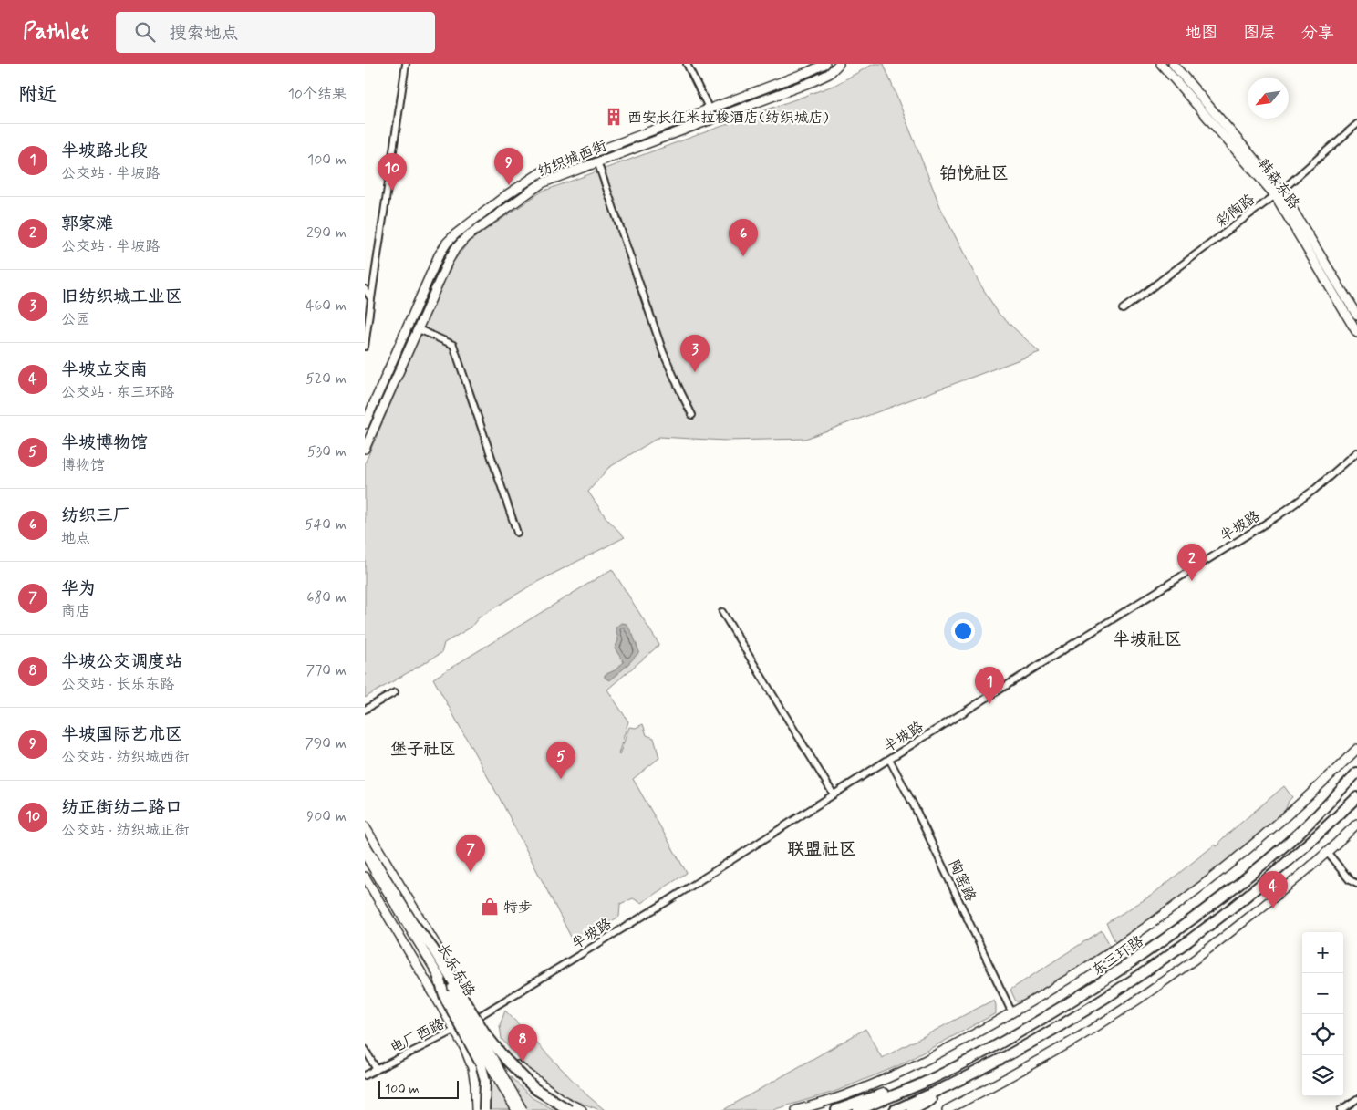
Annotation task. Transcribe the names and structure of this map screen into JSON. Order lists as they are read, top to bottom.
{
  "streets": {
    "highway": ["东三环路"],
    "main road": ["纺织城西街", "韩森东路", "长乐东路"],
    "street": [
      "彩陶路",
      "半坡路",
      "陶窑路",
      "电厂西路"
    ]
  },
  "crossings": [
    ["韩森东路", "彩陶路"],
    ["半坡路", "陶窑路"],
    ["半坡路", "电厂西路"]
  ],
  "districts": [
    "铂悦社区",
    "半坡社区",
    "堡子社区",
    "联盟社区"
  ],
  "places": {
    "building": ["西安长征米拉梭酒店(纺织城店)"],
    "shop": ["特步"]
  },
  "scale_bar": "100 m",
  "north": "bottom left",
  "page": {
    "header": "Pathlet",
    "search": "搜索地点",
    "nav": ["地图", "图层", "分享"],
    "heading": ["附近", "10个结果"],
    "list": [
      {
        "mark": "1",
        "name": "半坡路北段",
        "note": "公交站 · 半坡路",
        "value": "100 m"
      },
      {
        "mark": "2",
        "name": "郭家滩",
        "note": "公交站 · 半坡路",
        "value": "290 m"
      },
      {
        "mark": "3",
        "name": "旧纺织城工业区",
        "note": "公园",
        "value": "460 m"
      },
      {
        "mark": "4",
        "name": "半坡立交南",
        "note": "公交站 · 东三环路",
        "value": "520 m"
      },
      {
        "mark": "5",
        "name": "半坡博物馆",
        "note": "博物馆",
        "value": "530 m"
      },
      {
        "mark": "6",
        "name": "纺织三厂",
        "note": "地点",
        "value": "540 m"
      },
      {
        "mark": "7",
        "name": "华为",
        "note": "商店",
        "value": "680 m"
      },
      {
        "mark": "8",
        "name": "半坡公交调度站",
        "note": "公交站 · 长乐东路",
        "value": "770 m"
      },
      {
        "mark": "9",
        "name": "半坡国际艺术区",
        "note": "公交站 · 纺织城西街",
        "value": "790 m"
      },
      {
        "mark": "10",
        "name": "纺正街纺二路口",
        "note": "公交站 · 纺织城正街",
        "value": "900 m"
      }
    ],
    "pins": [
      "9",
      "10",
      "6",
      "3",
      "2",
      "1",
      "5",
      "7",
      "4",
      "8"
    ],
    "map_buttons": ["+", "−"],
    "scale": "100 m"
  }
}
